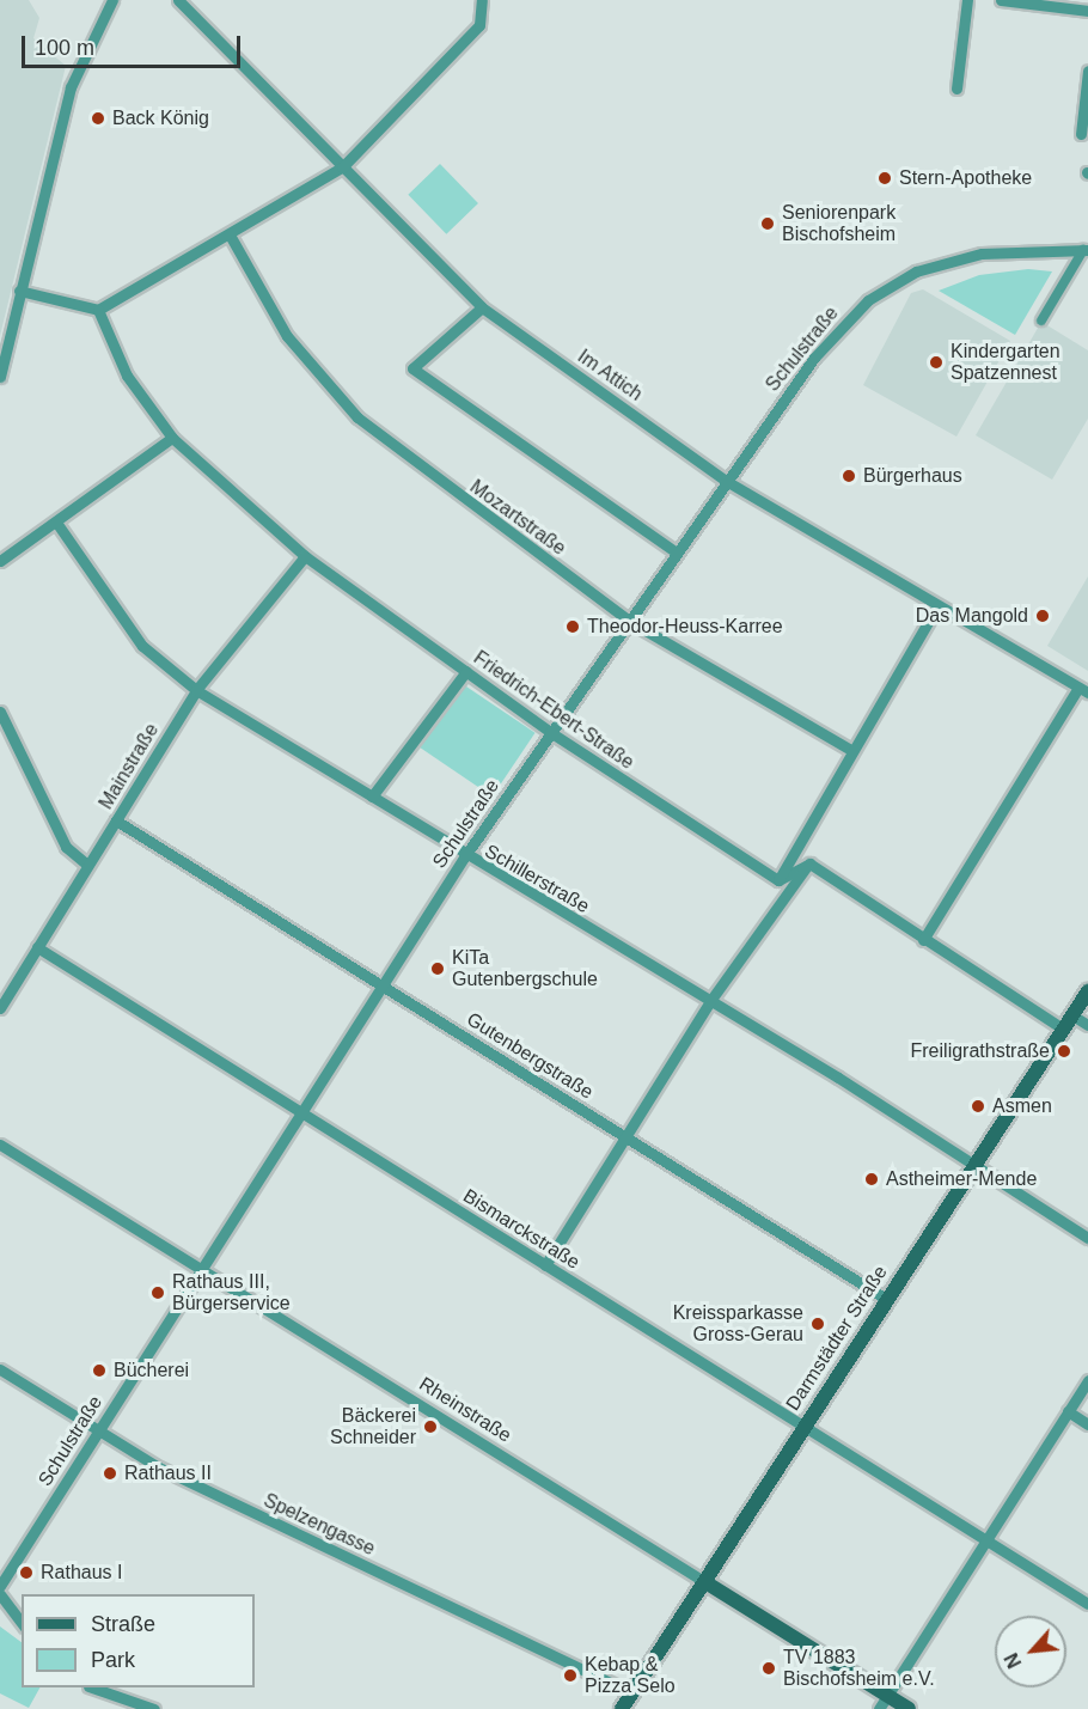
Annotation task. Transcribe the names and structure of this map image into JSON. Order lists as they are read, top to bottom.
{
  "streets": {
    "main road": ["Darmstädter Straße", "Rheinstraße"],
    "street": [
      "Schulstraße",
      "Im Attich",
      "Mozartstraße",
      "Friedrich-Ebert-Straße",
      "Mainstraße",
      "Schillerstraße",
      "Gutenbergstraße",
      "Bismarckstraße",
      "Spelzengasse"
    ]
  },
  "crossings": [
    ["Schulstraße", "Im Attich"],
    ["Schulstraße", "Mozartstraße"],
    ["Schulstraße", "Friedrich-Ebert-Straße"],
    ["Schulstraße", "Schillerstraße"],
    ["Schulstraße", "Gutenbergstraße"],
    ["Schulstraße", "Bismarckstraße"],
    ["Schulstraße", "Rheinstraße"],
    ["Schulstraße", "Spelzengasse"],
    ["Friedrich-Ebert-Straße", "Mainstraße"],
    ["Mainstraße", "Schillerstraße"],
    ["Mainstraße", "Gutenbergstraße"],
    ["Mainstraße", "Bismarckstraße"],
    ["Schillerstraße", "Darmstädter Straße"],
    ["Gutenbergstraße", "Darmstädter Straße"],
    ["Bismarckstraße", "Darmstädter Straße"],
    ["Darmstädter Straße", "Rheinstraße"],
    ["Darmstädter Straße", "Spelzengasse"]
  ],
  "places": [
    "Back König",
    "Stern-Apotheke",
    "Seniorenpark Bischofsheim",
    "Kindergarten Spatzennest",
    "Bürgerhaus",
    "Das Mangold",
    "Theodor-Heuss-Karree",
    "KiTa Gutenbergschule",
    "Freiligrathstraße",
    "Asmen",
    "Astheimer-Mende",
    "Rathaus III, Bürgerservice",
    "Kreissparkasse Gross-Gerau",
    "Bücherei",
    "Bäckerei Schneider",
    "Rathaus II",
    "Rathaus I",
    "TV 1883 Bischofsheim e.V.",
    "Kebap & Pizza Selo"
  ],
  "legend": ["Straße", "Park"],
  "scale_bar": "100 m",
  "north": "bottom left"
}
